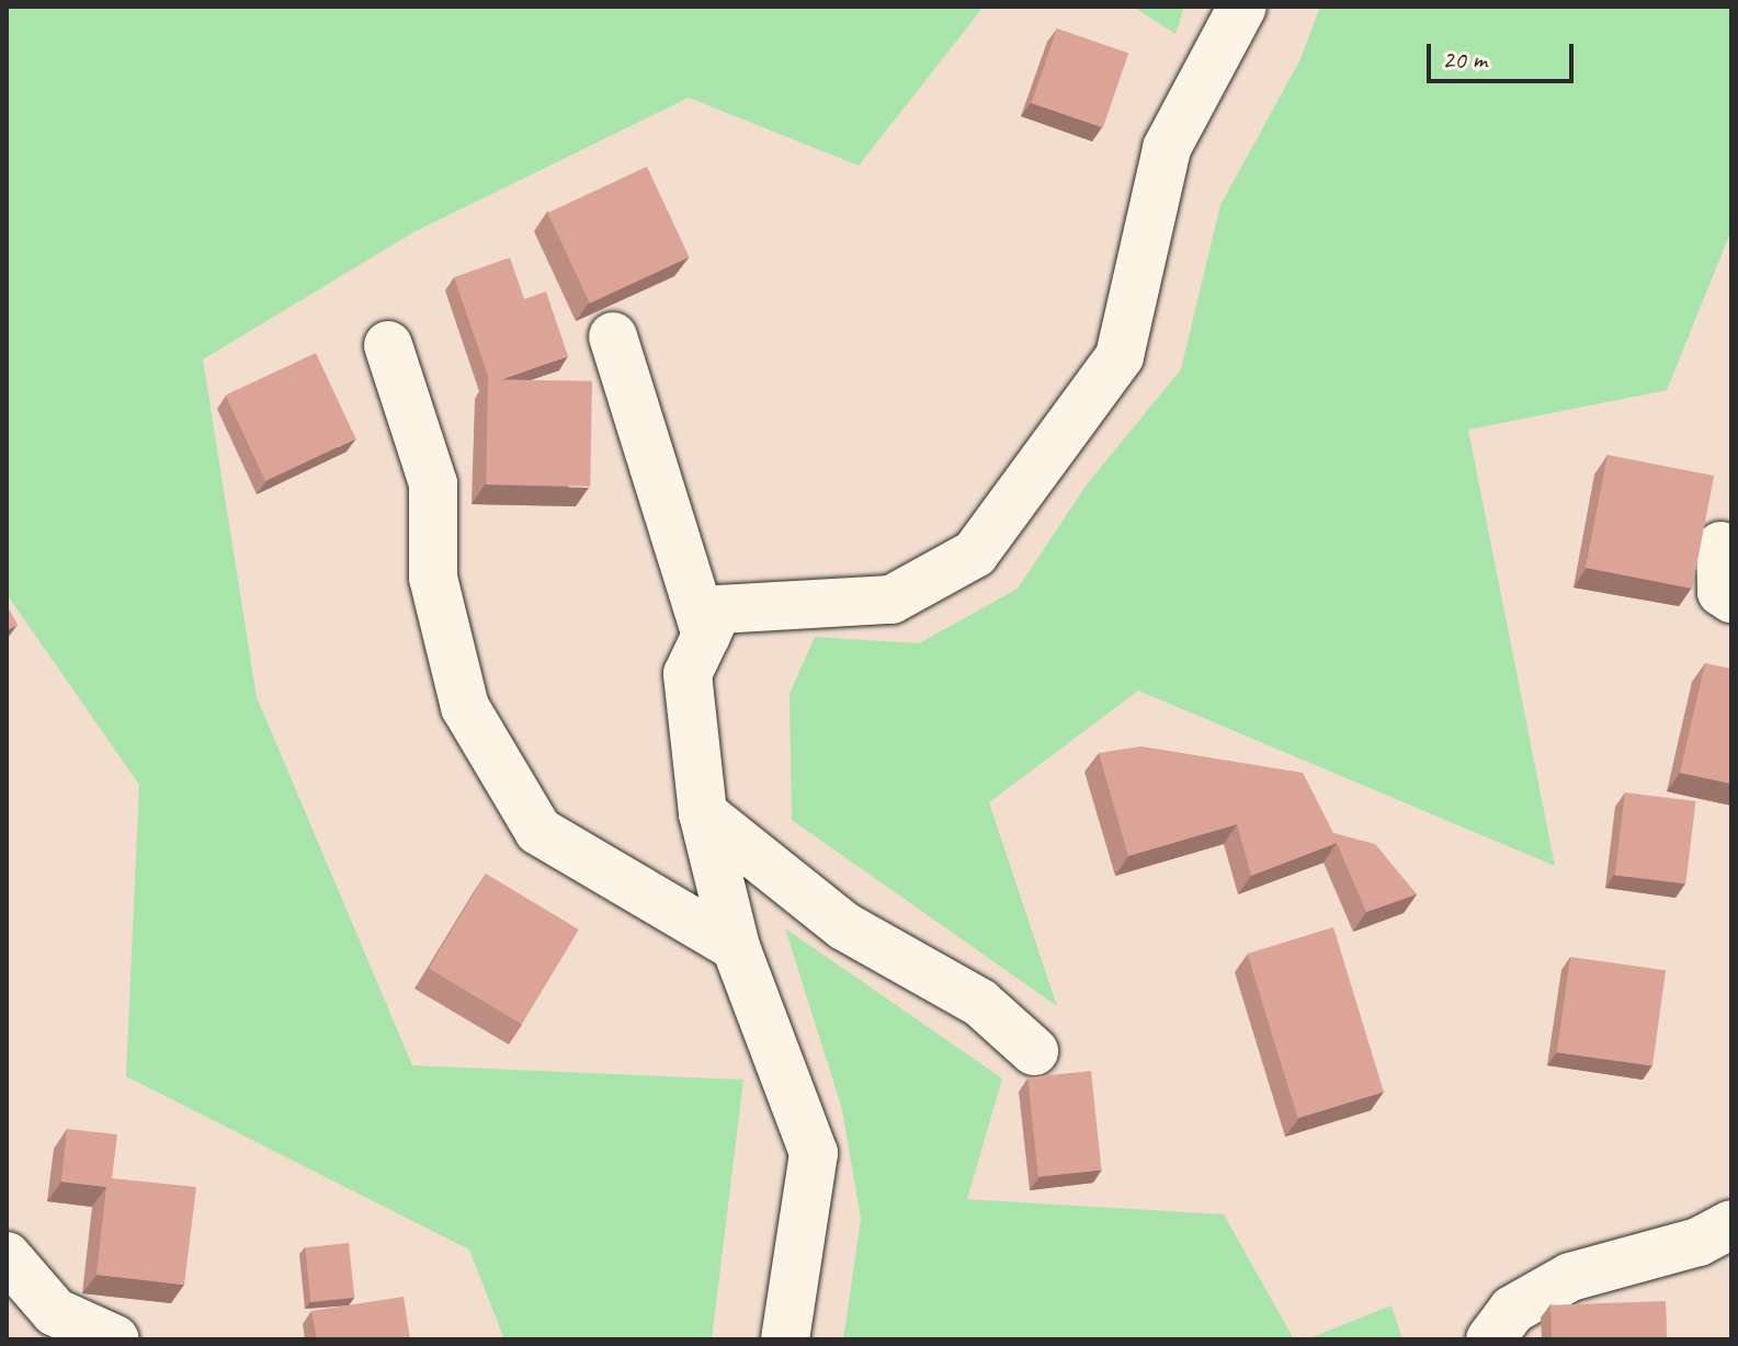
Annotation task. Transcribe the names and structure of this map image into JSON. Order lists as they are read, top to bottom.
{
  "scale_bar": "20 m"
}
